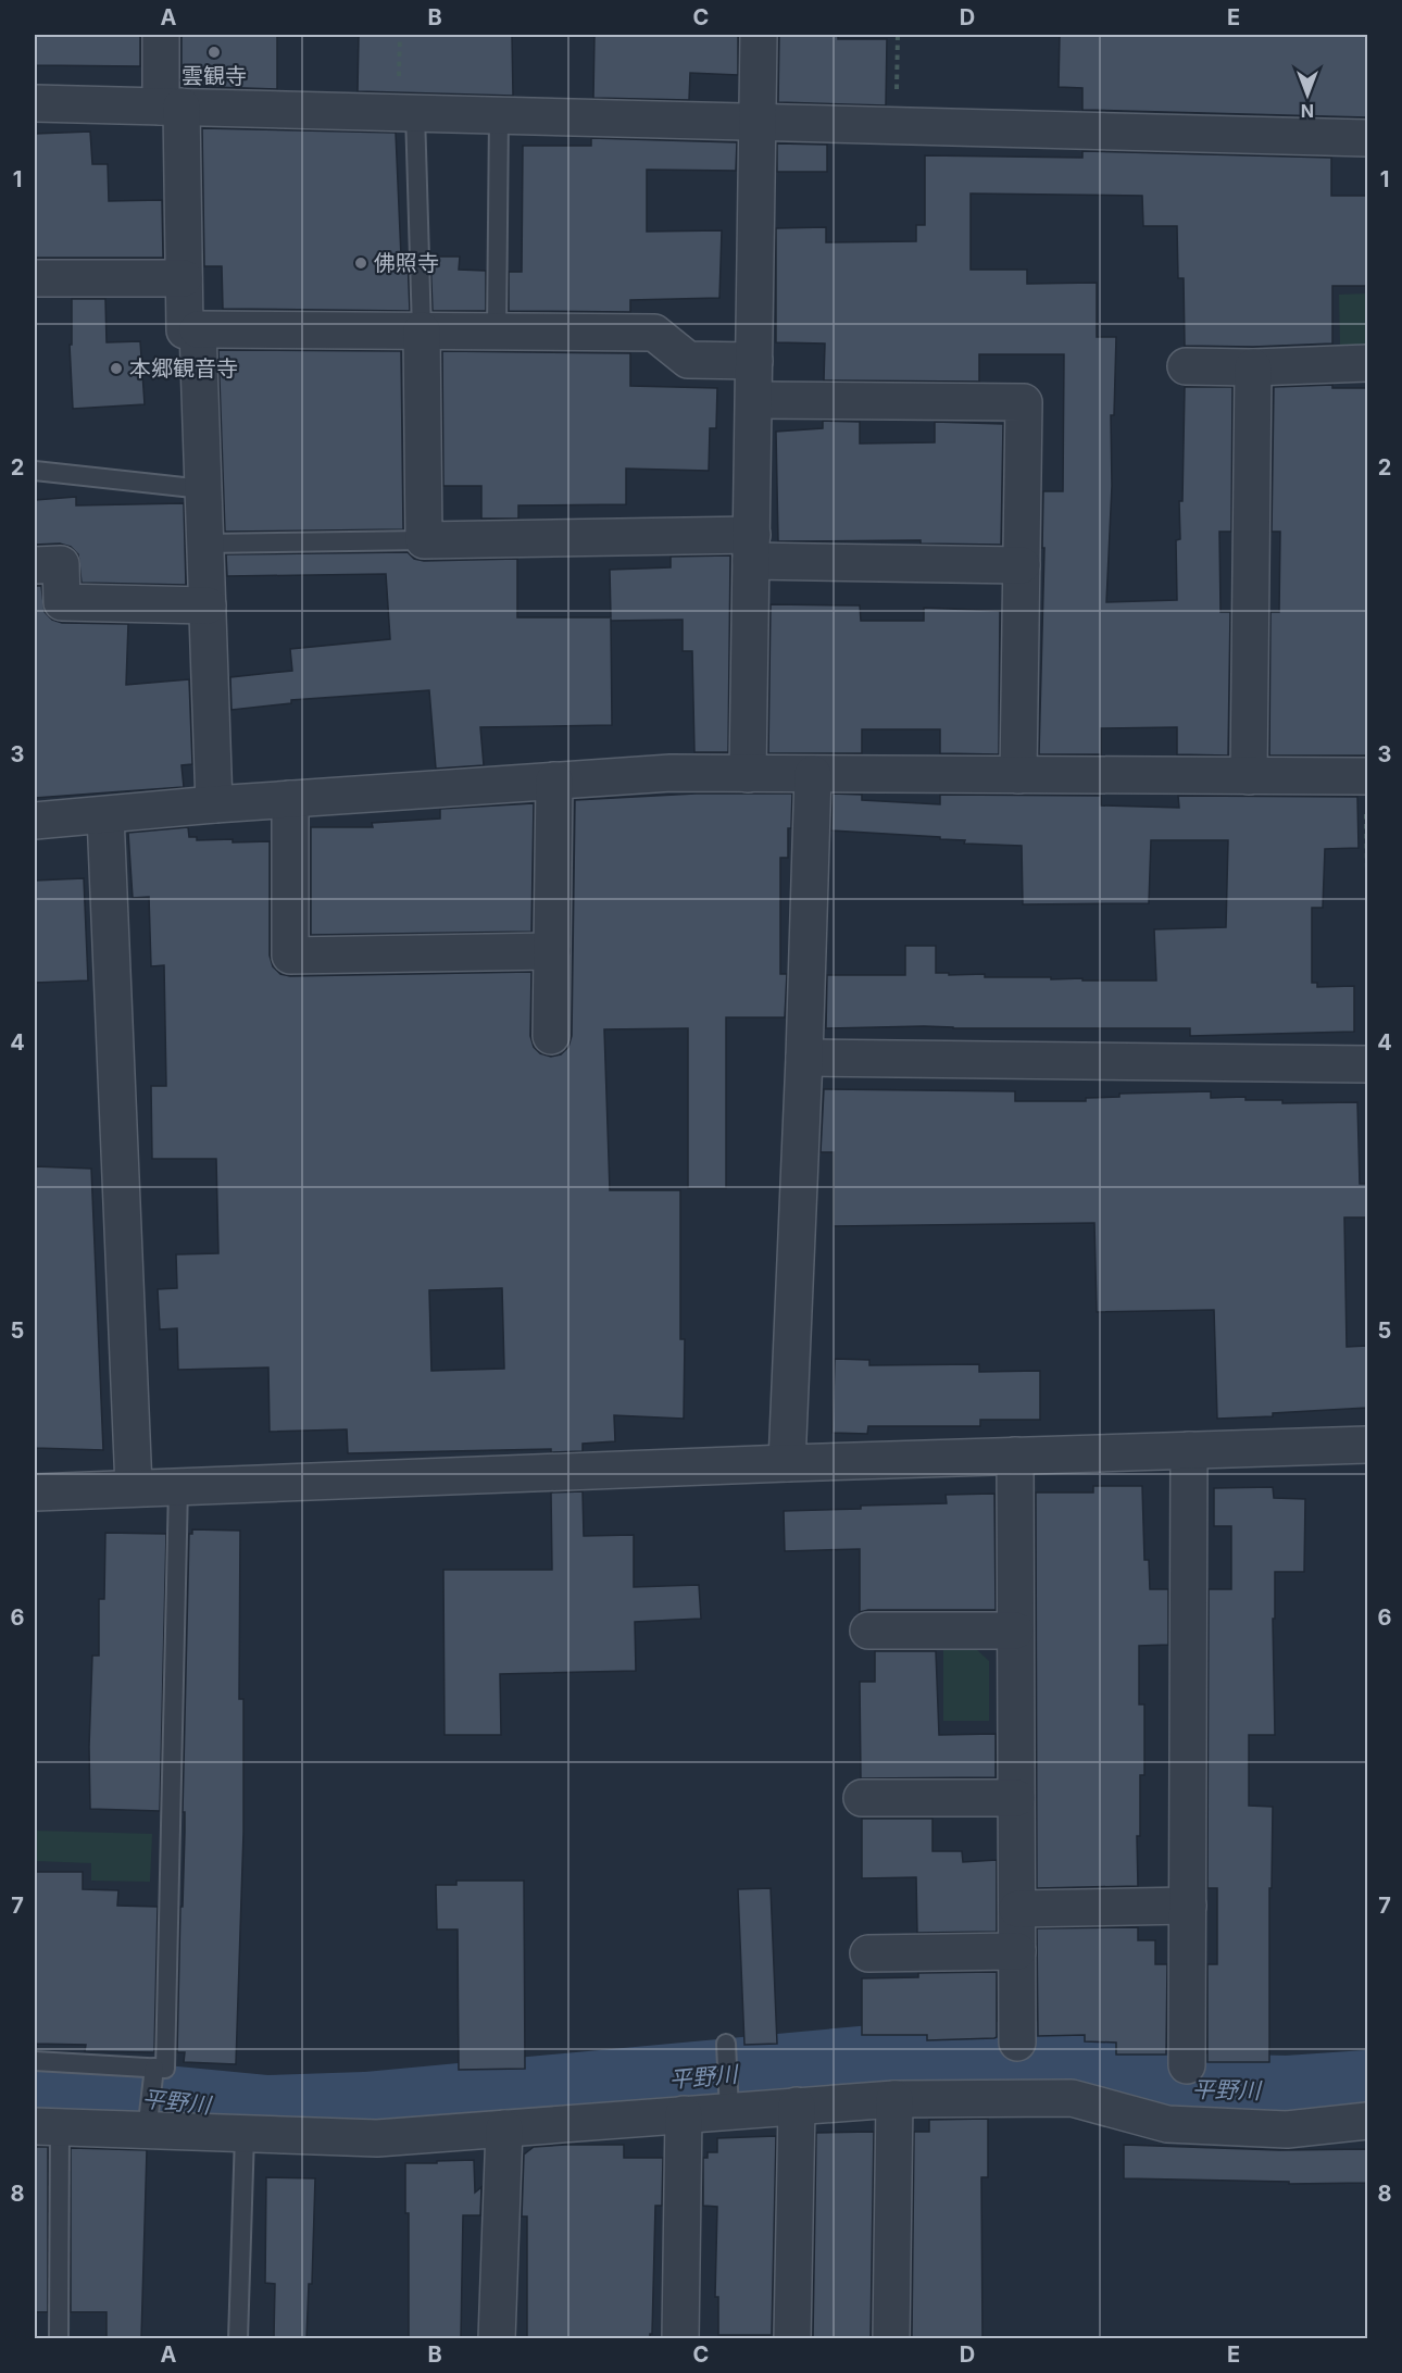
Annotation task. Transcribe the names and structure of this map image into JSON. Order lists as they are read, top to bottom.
{
  "water": ["平野川"],
  "places": ["雲観寺", "佛照寺", "本郷観音寺"],
  "north": "bottom",
  "grid": {
    "columns": [
      "A",
      "B",
      "C",
      "D",
      "E"
    ],
    "rows": [
      "1",
      "2",
      "3",
      "4",
      "5",
      "6",
      "7",
      "8"
    ]
  }
}
